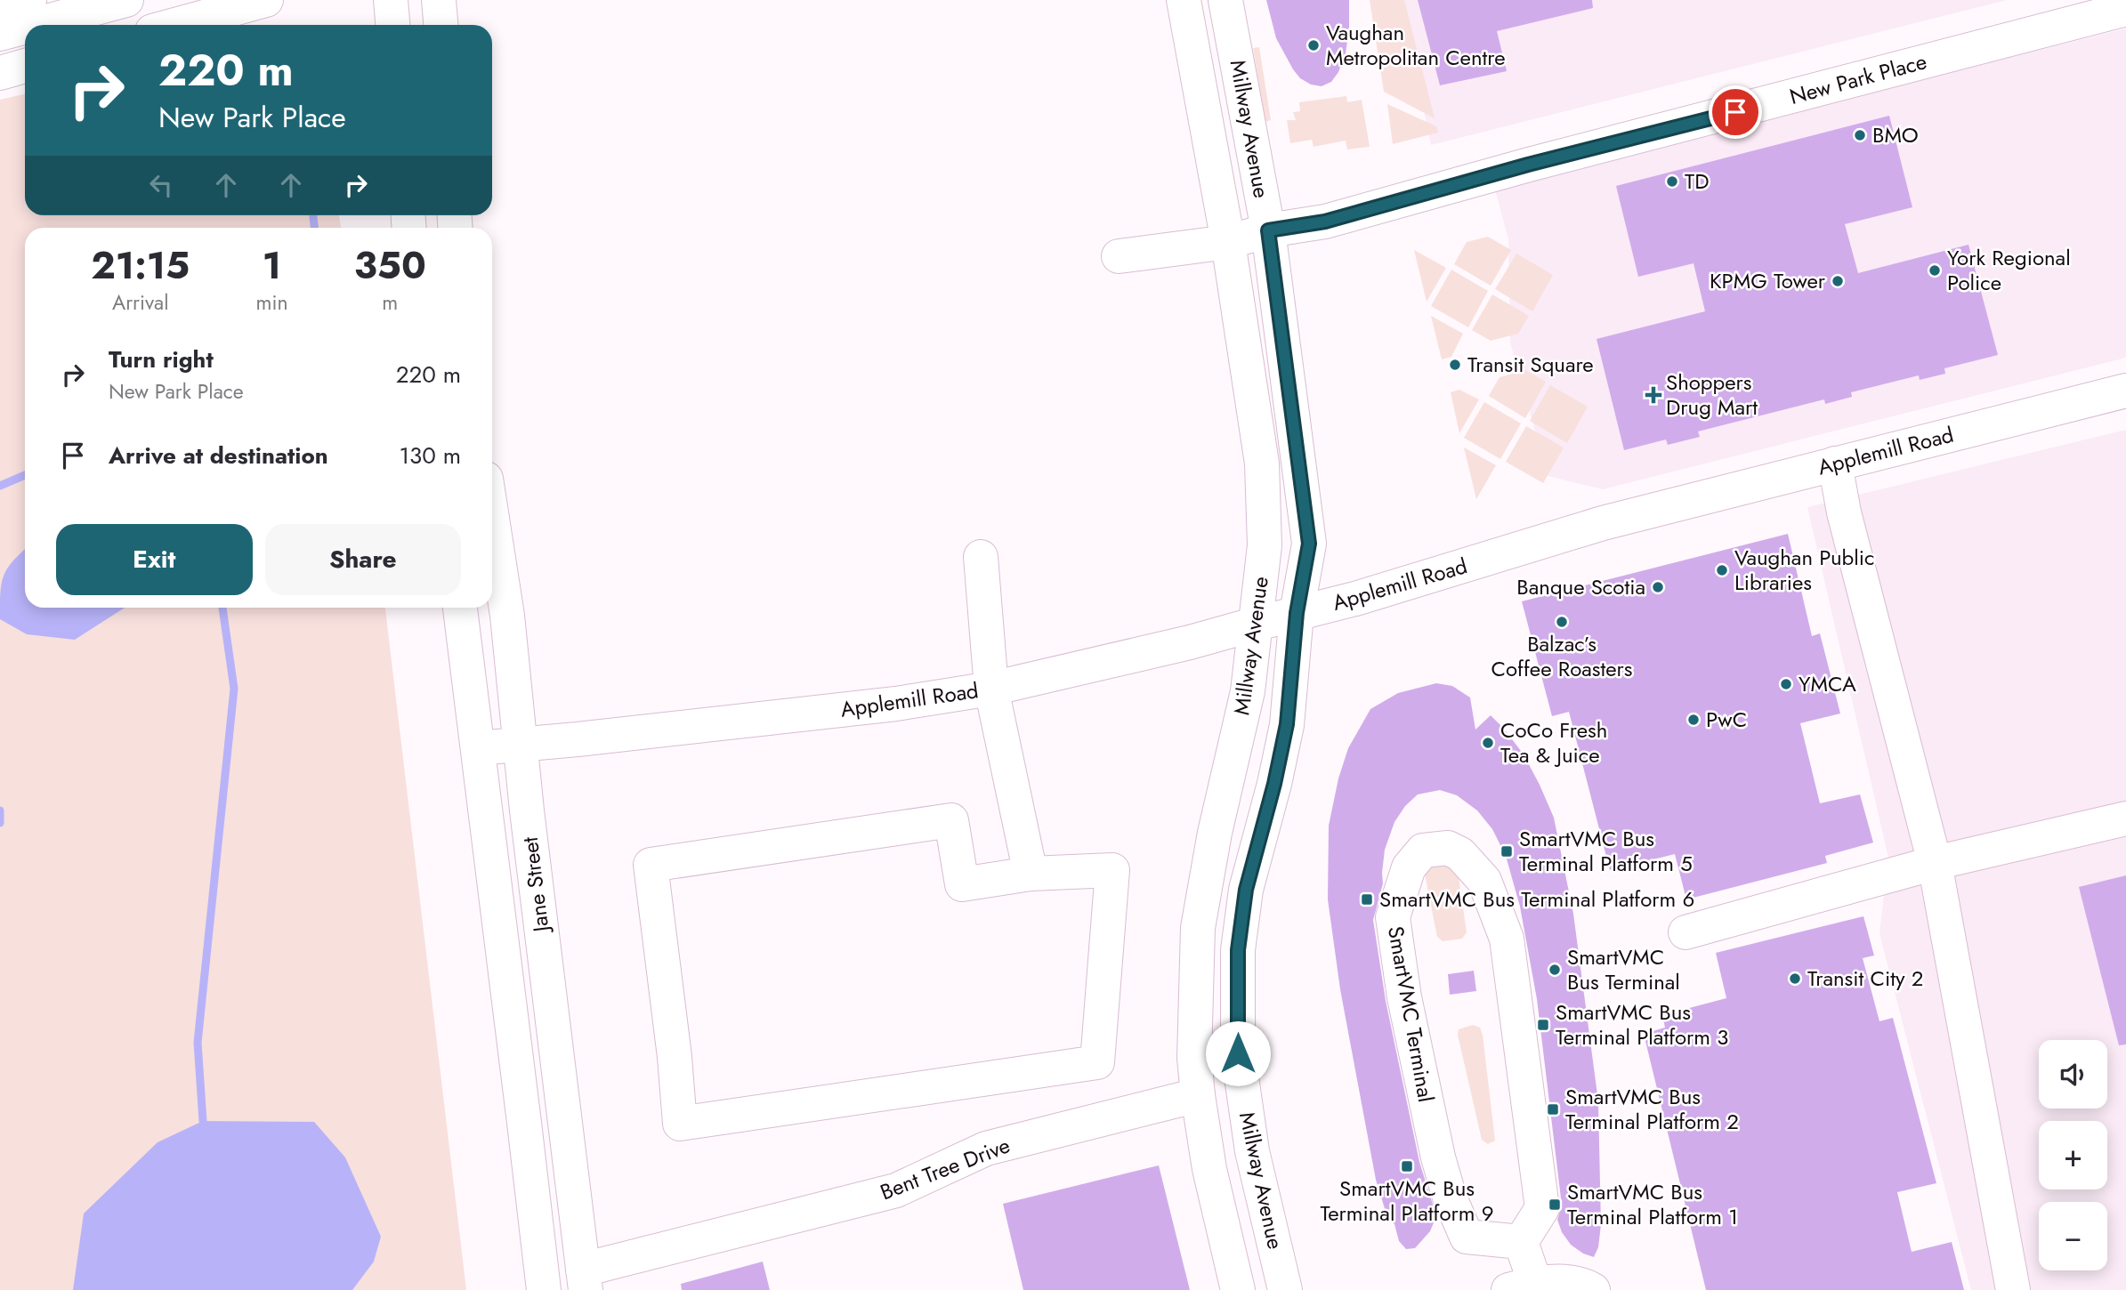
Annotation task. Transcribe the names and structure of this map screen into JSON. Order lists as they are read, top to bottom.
{
  "streets": {
    "street": [
      "New Park Place",
      "Millway Avenue",
      "Applemill Road",
      "Jane Street",
      "SmartVMC Terminal",
      "Bent Tree Drive"
    ]
  },
  "crossings": [
    ["New Park Place", "Millway Avenue"],
    ["Millway Avenue", "Applemill Road"],
    ["Millway Avenue", "Bent Tree Drive"],
    ["Applemill Road", "Jane Street"],
    ["Jane Street", "Bent Tree Drive"]
  ],
  "places": {
    "other": [
      "Vaughan Metropolitan Centre",
      "BMO",
      "TD",
      "York Regional Police",
      "KPMG Tower",
      "Transit Square",
      "Vaughan Public Libraries",
      "Banque Scotia",
      "Balzac’s Coffee Roasters",
      "YMCA",
      "PwC",
      "CoCo Fresh Tea & Juice",
      "SmartVMC Bus Terminal",
      "Transit City 2"
    ],
    "health": ["Shoppers Drug Mart"],
    "transit": [
      "SmartVMC Bus Terminal Platform 5",
      "SmartVMC Bus Terminal Platform 6",
      "SmartVMC Bus Terminal Platform 3",
      "SmartVMC Bus Terminal Platform 2",
      "SmartVMC Bus Terminal Platform 9",
      "SmartVMC Bus Terminal Platform 1"
    ]
  },
  "page": {
    "turn": ["220 m", "New Park Place"],
    "eta": [
      "21:15",
      "Arrival",
      "1",
      "min",
      "350",
      "m"
    ],
    "list": [
      {
        "name": "Turn right",
        "note": "New Park Place",
        "value": "220 m"
      },
      {
        "name": "Arrive at destination",
        "value": "130 m"
      }
    ],
    "buttons": ["Exit", "Share"],
    "map_buttons": ["+", "−"]
  }
}
